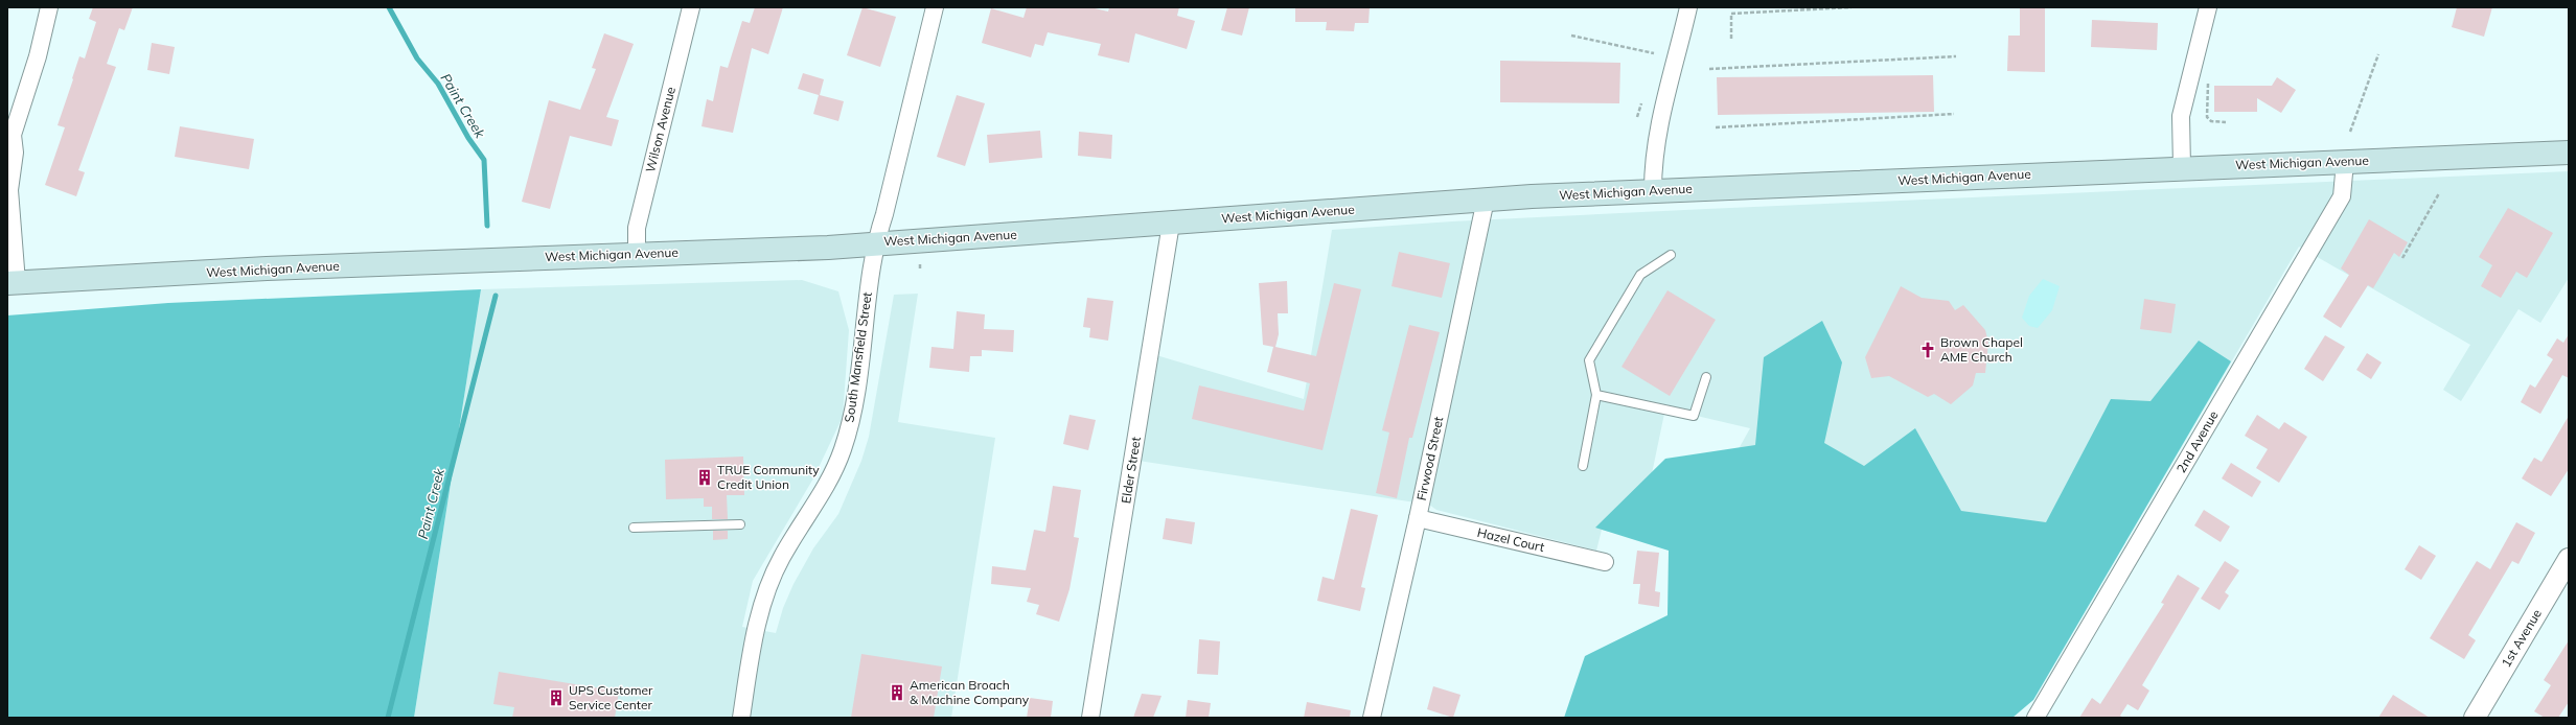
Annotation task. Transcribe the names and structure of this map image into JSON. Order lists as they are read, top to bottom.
{
  "streets": {
    "main road": ["West Michigan Avenue"],
    "street": [
      "Wilson Avenue",
      "South Mansfield Street",
      "2nd Avenue",
      "Firwood Street",
      "Elder Street",
      "Hazel Court",
      "1st Avenue"
    ]
  },
  "crossings": [
    ["Wilson Avenue", "West Michigan Avenue"],
    ["West Michigan Avenue", "South Mansfield Street"],
    ["West Michigan Avenue", "2nd Avenue"],
    ["West Michigan Avenue", "Firwood Street"],
    ["West Michigan Avenue", "Elder Street"],
    ["Firwood Street", "Hazel Court"]
  ],
  "water": ["Paint Creek"],
  "places": {
    "church": ["Brown Chapel AME Church"],
    "building": ["TRUE Community Credit Union", "American Broach & Machine Company", "UPS Customer Service Center"]
  }
}
